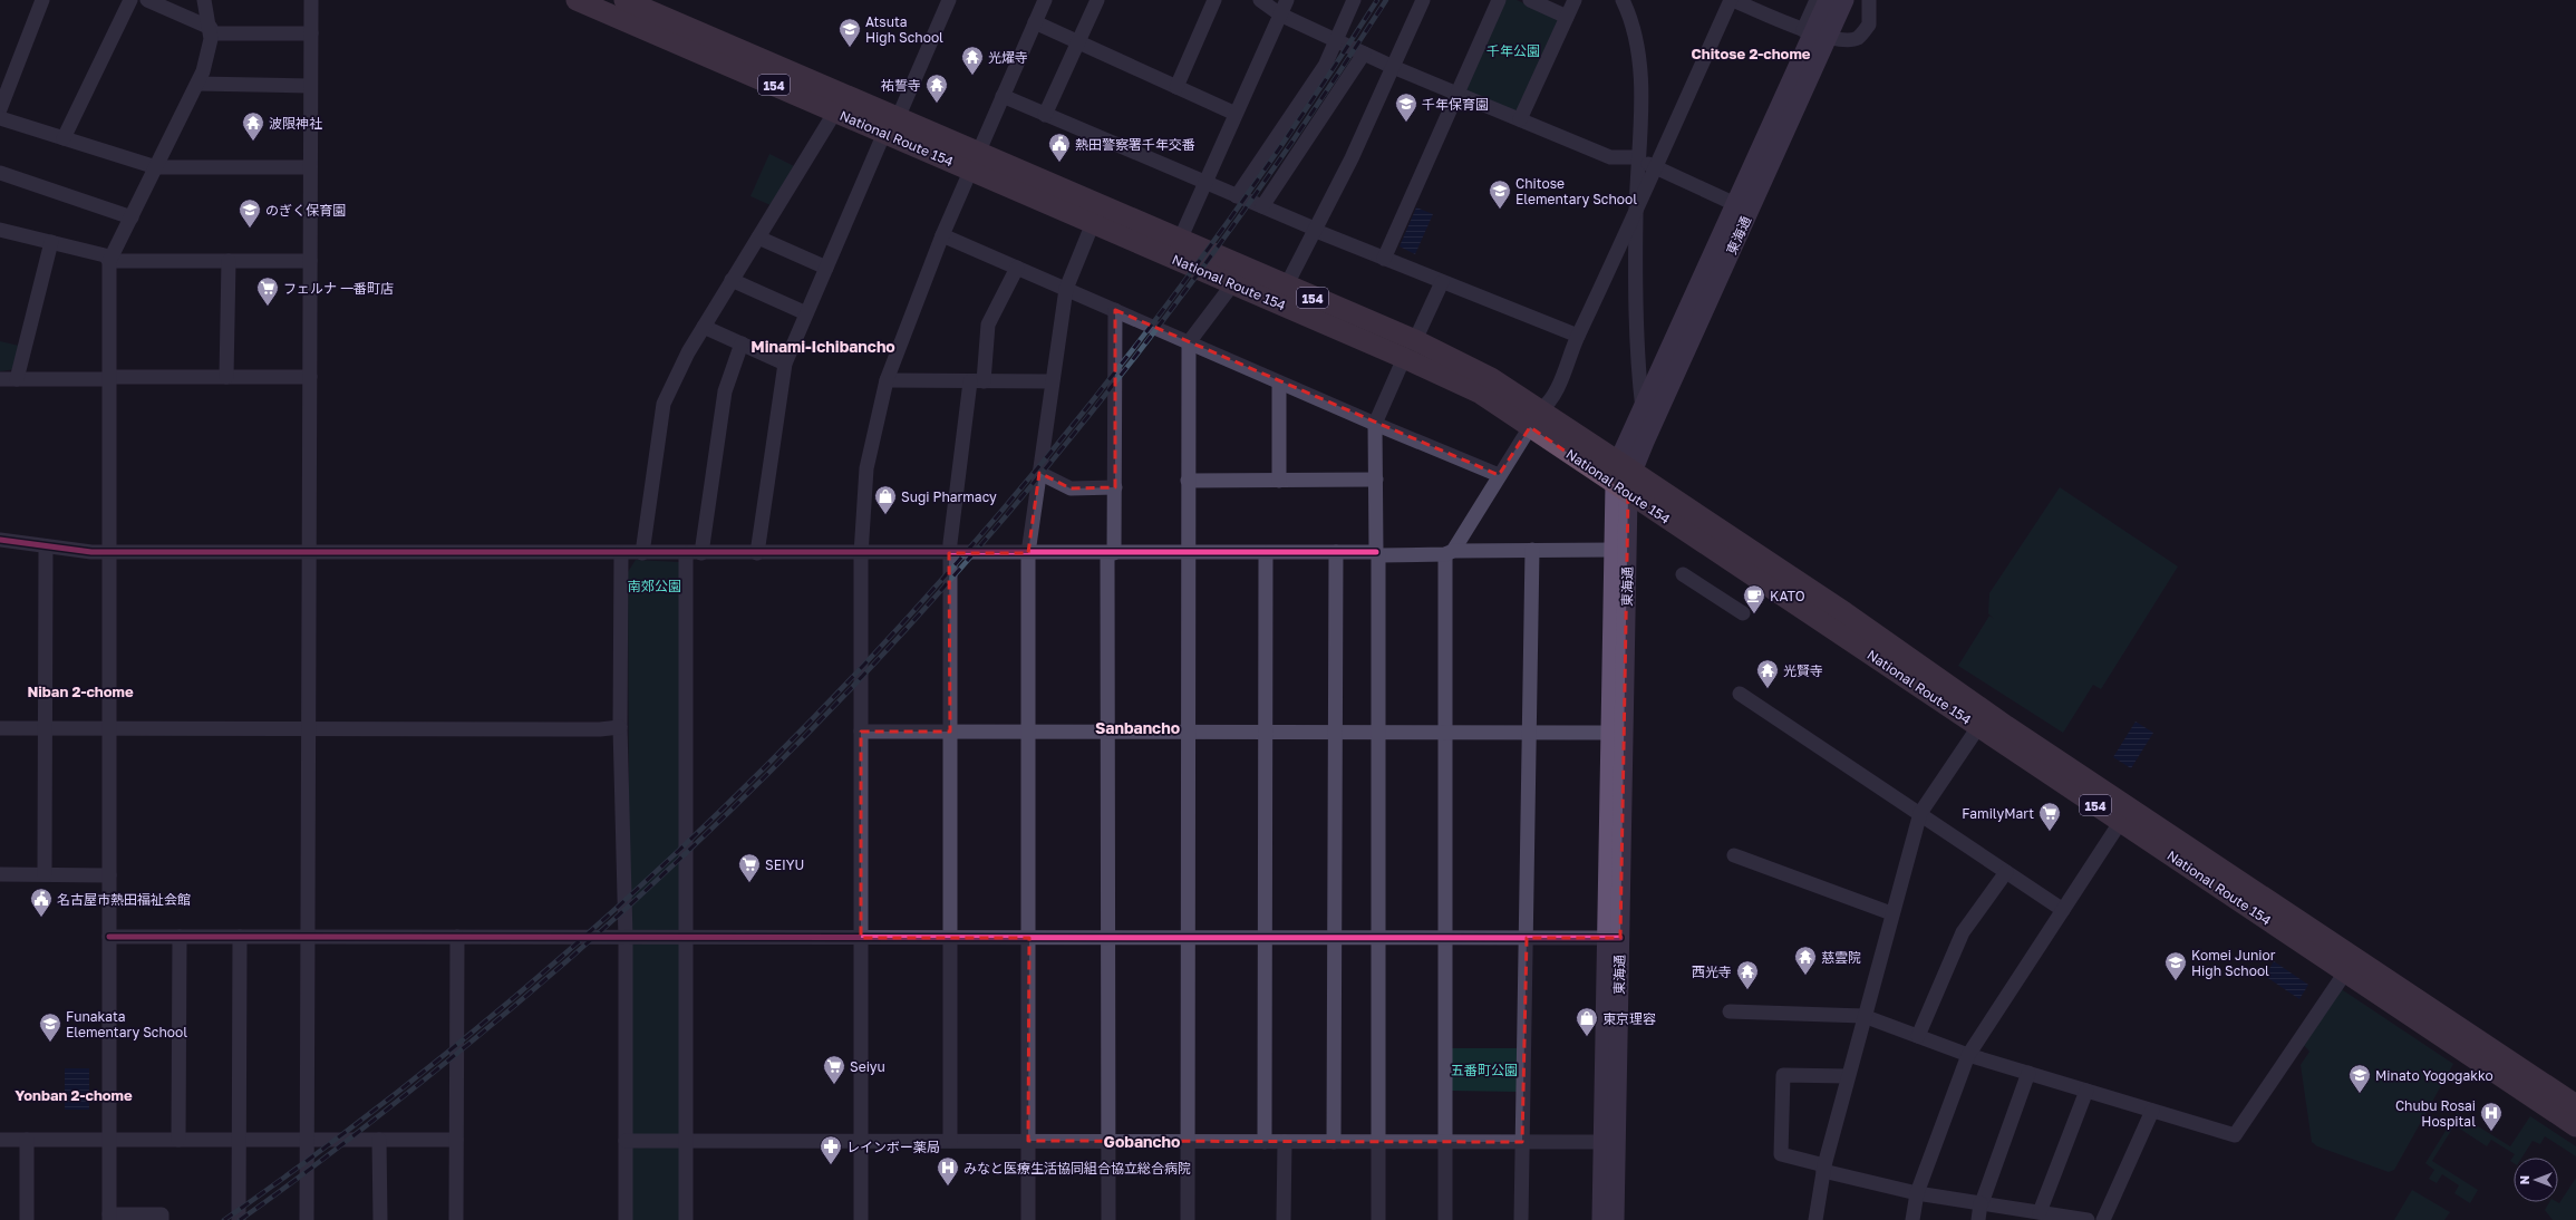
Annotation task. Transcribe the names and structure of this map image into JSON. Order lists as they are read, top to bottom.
{
  "streets": {
    "highway": ["154", "National Route 154"],
    "main road": ["東海通"]
  },
  "crossings": [
    ["National Route 154", "東海通"]
  ],
  "districts": [
    "Chitose 2-chome",
    "Minami-Ichibancho",
    "Niban 2-chome",
    "Sanbancho",
    "Yonban 2-chome",
    "Gobancho"
  ],
  "parks": ["千年公園", "南郊公園", "五番町公園"],
  "places": {
    "school or university": [
      "Atsuta High School",
      "千年保育園",
      "Chitose Elementary School",
      "のぎく保育園",
      "Komei Junior High School",
      "Funakata Elementary School",
      "Minato Yogogakko"
    ],
    "temple": [
      "光燿寺",
      "祐誓寺",
      "波限神社",
      "光賢寺",
      "慈雲院",
      "西光寺"
    ],
    "public building": ["熱田警察署千年交番", "名古屋市熱田福祉会館"],
    "supermarket": [
      "フェルナ 一番町店",
      "FamilyMart",
      "SEIYU",
      "Seiyu"
    ],
    "shop": ["Sugi Pharmacy", "東京理容"],
    "cafe": ["KATO"],
    "hospital": ["Chubu Rosai Hospital", "みなと医療生活協同組合協立総合病院"],
    "pharmacy": ["レインボー薬局"]
  },
  "north": "left"
}
